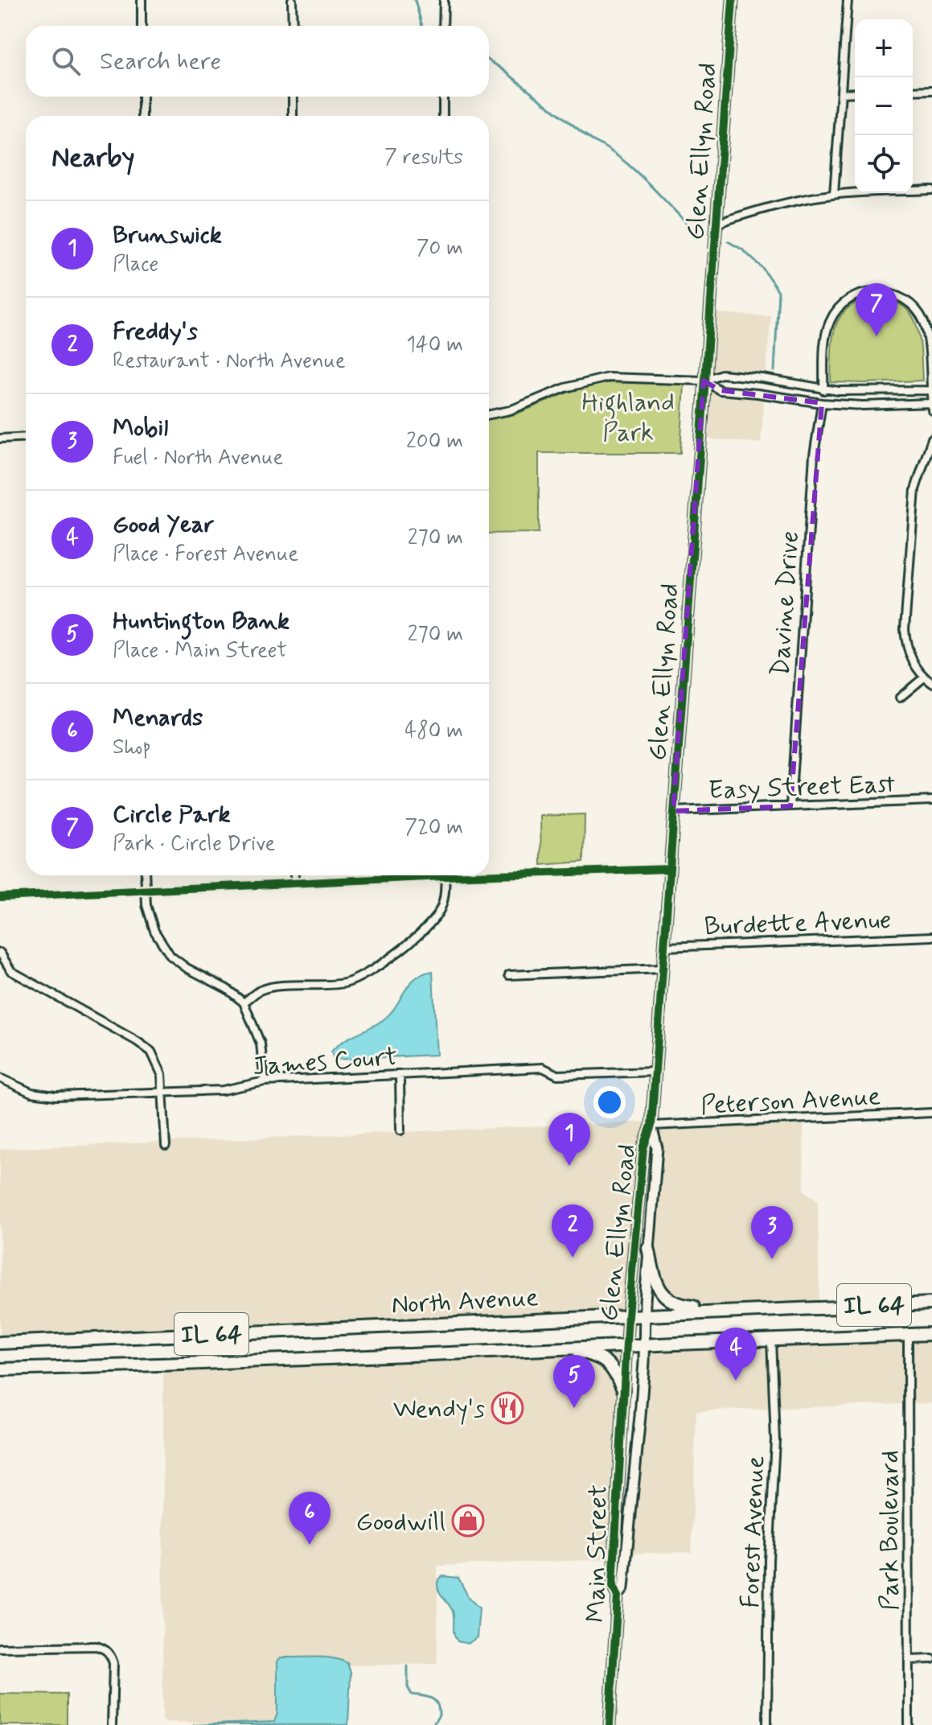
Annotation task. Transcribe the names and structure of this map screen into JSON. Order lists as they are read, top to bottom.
{
  "streets": {
    "main road": ["North Avenue", "IL 64"],
    "street": [
      "Glen Ellyn Road",
      "Davine Drive",
      "Easy Street East",
      "Burdette Avenue",
      "James Court",
      "Peterson Avenue",
      "Park Boulevard",
      "Forest Avenue",
      "Main Street"
    ]
  },
  "crossings": [
    ["Glen Ellyn Road", "Easy Street East"],
    ["Glen Ellyn Road", "Burdette Avenue"],
    ["Glen Ellyn Road", "James Court"],
    ["Glen Ellyn Road", "Peterson Avenue"],
    ["Glen Ellyn Road", "North Avenue"],
    ["Glen Ellyn Road", "Main Street"],
    ["Davine Drive", "Easy Street East"],
    ["North Avenue", "Park Boulevard"],
    ["North Avenue", "Forest Avenue"],
    ["North Avenue", "Main Street"]
  ],
  "parks": ["Highland Park"],
  "places": {
    "restaurant": ["Wendy's"],
    "shop": ["Goodwill"]
  },
  "page": {
    "map_buttons": ["+", "−"],
    "search": "Search here",
    "heading": ["Nearby", "7 results"],
    "list": [
      {
        "mark": "1",
        "name": "Brunswick",
        "note": "Place",
        "value": "70 m"
      },
      {
        "mark": "2",
        "name": "Freddy's",
        "note": "Restaurant · North Avenue",
        "value": "140 m"
      },
      {
        "mark": "3",
        "name": "Mobil",
        "note": "Fuel · North Avenue",
        "value": "200 m"
      },
      {
        "mark": "4",
        "name": "Good Year",
        "note": "Place · Forest Avenue",
        "value": "270 m"
      },
      {
        "mark": "5",
        "name": "Huntington Bank",
        "note": "Place · Main Street",
        "value": "270 m"
      },
      {
        "mark": "6",
        "name": "Menards",
        "note": "Shop",
        "value": "480 m"
      },
      {
        "mark": "7",
        "name": "Circle Park",
        "note": "Park · Circle Drive",
        "value": "720 m"
      }
    ],
    "pins": [
      "7",
      "1",
      "2",
      "3",
      "4",
      "5",
      "6"
    ]
  }
}
